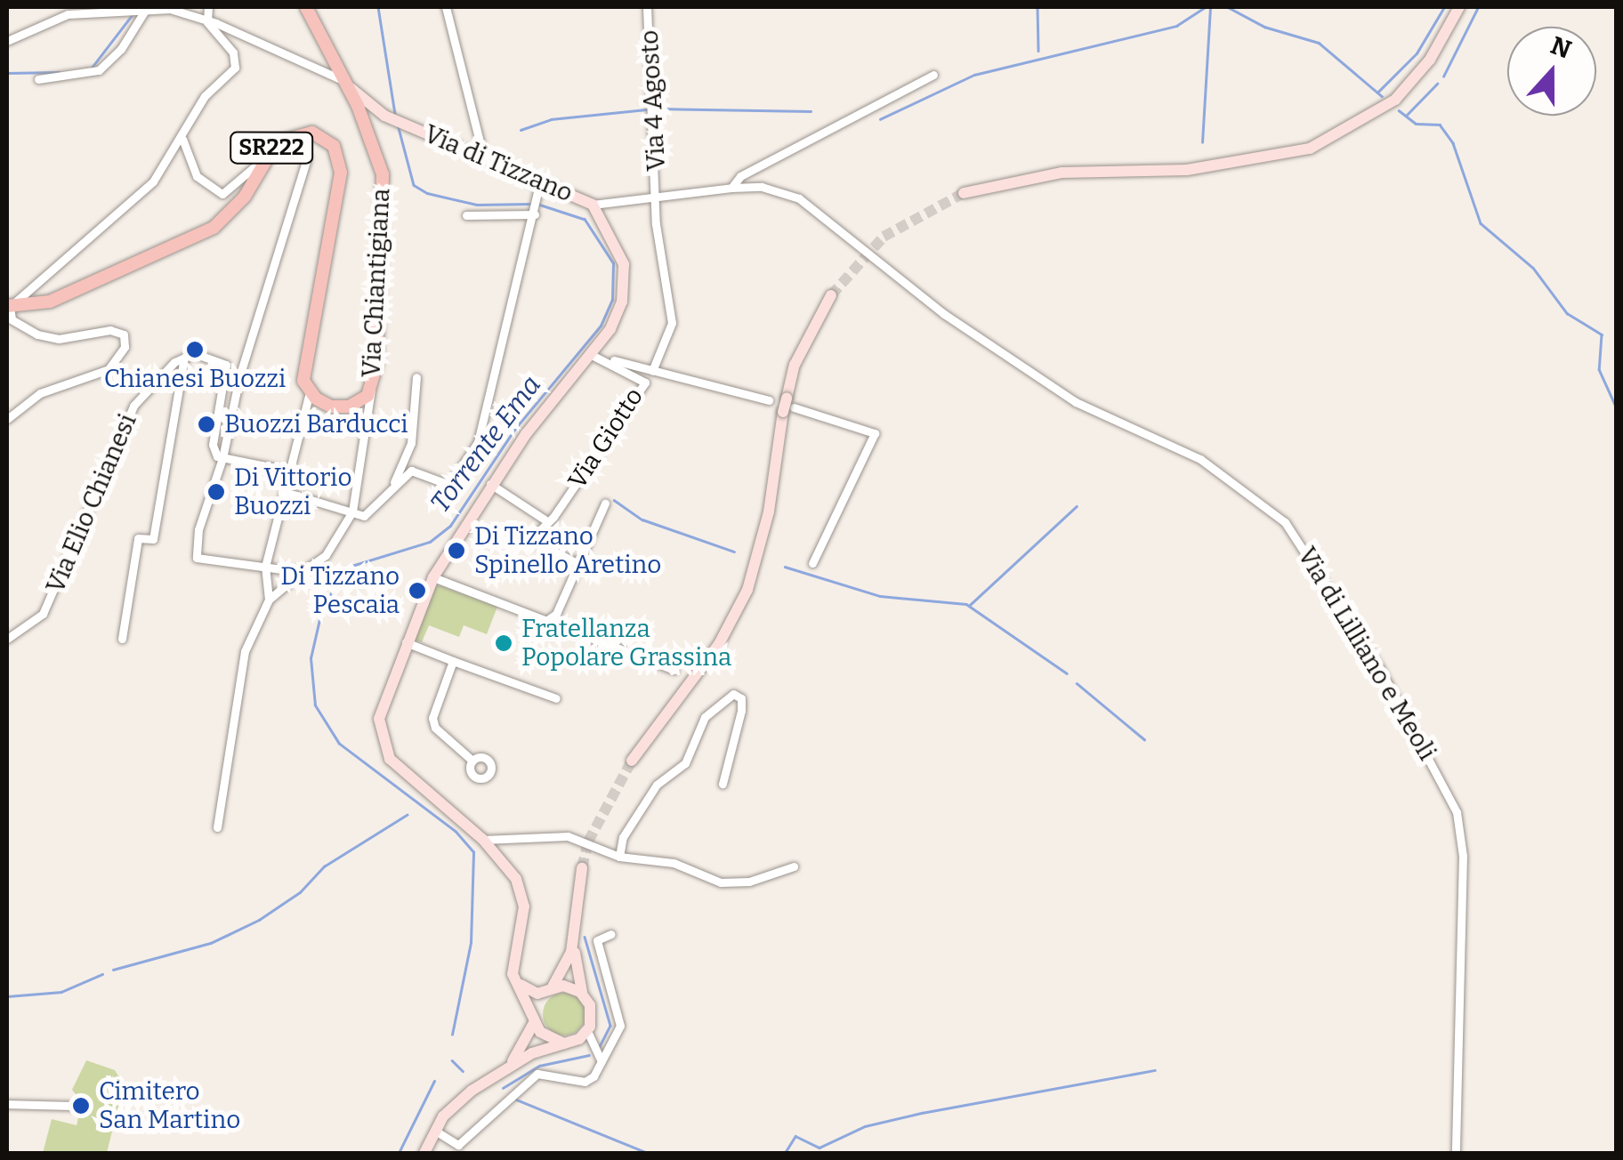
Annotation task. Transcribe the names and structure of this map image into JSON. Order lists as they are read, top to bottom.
{
  "streets": {
    "main road": ["SR222", "Via di Tizzano", "Via Chiantigiana"],
    "street": [
      "Via 4 Agosto",
      "Via Giotto",
      "Via Elio Chianesi",
      "Via di Lilliano e Meoli"
    ]
  },
  "crossings": [
    ["Via 4 Agosto", "Via di Lilliano e Meoli"],
    ["Via di Tizzano", "Via Chiantigiana"],
    ["Via di Tizzano", "Via Giotto"],
    ["Via di Tizzano", "Via di Lilliano e Meoli"]
  ],
  "water": ["Torrente Ema"],
  "places": [
    "Chianesi Buozzi",
    "Buozzi Barducci",
    "Di Vittorio Buozzi",
    "Di Tizzano Spinello Aretino",
    "Di Tizzano Pescaia",
    "Fratellanza Popolare Grassina",
    "Cimitero San Martino"
  ],
  "north": "top"
}
